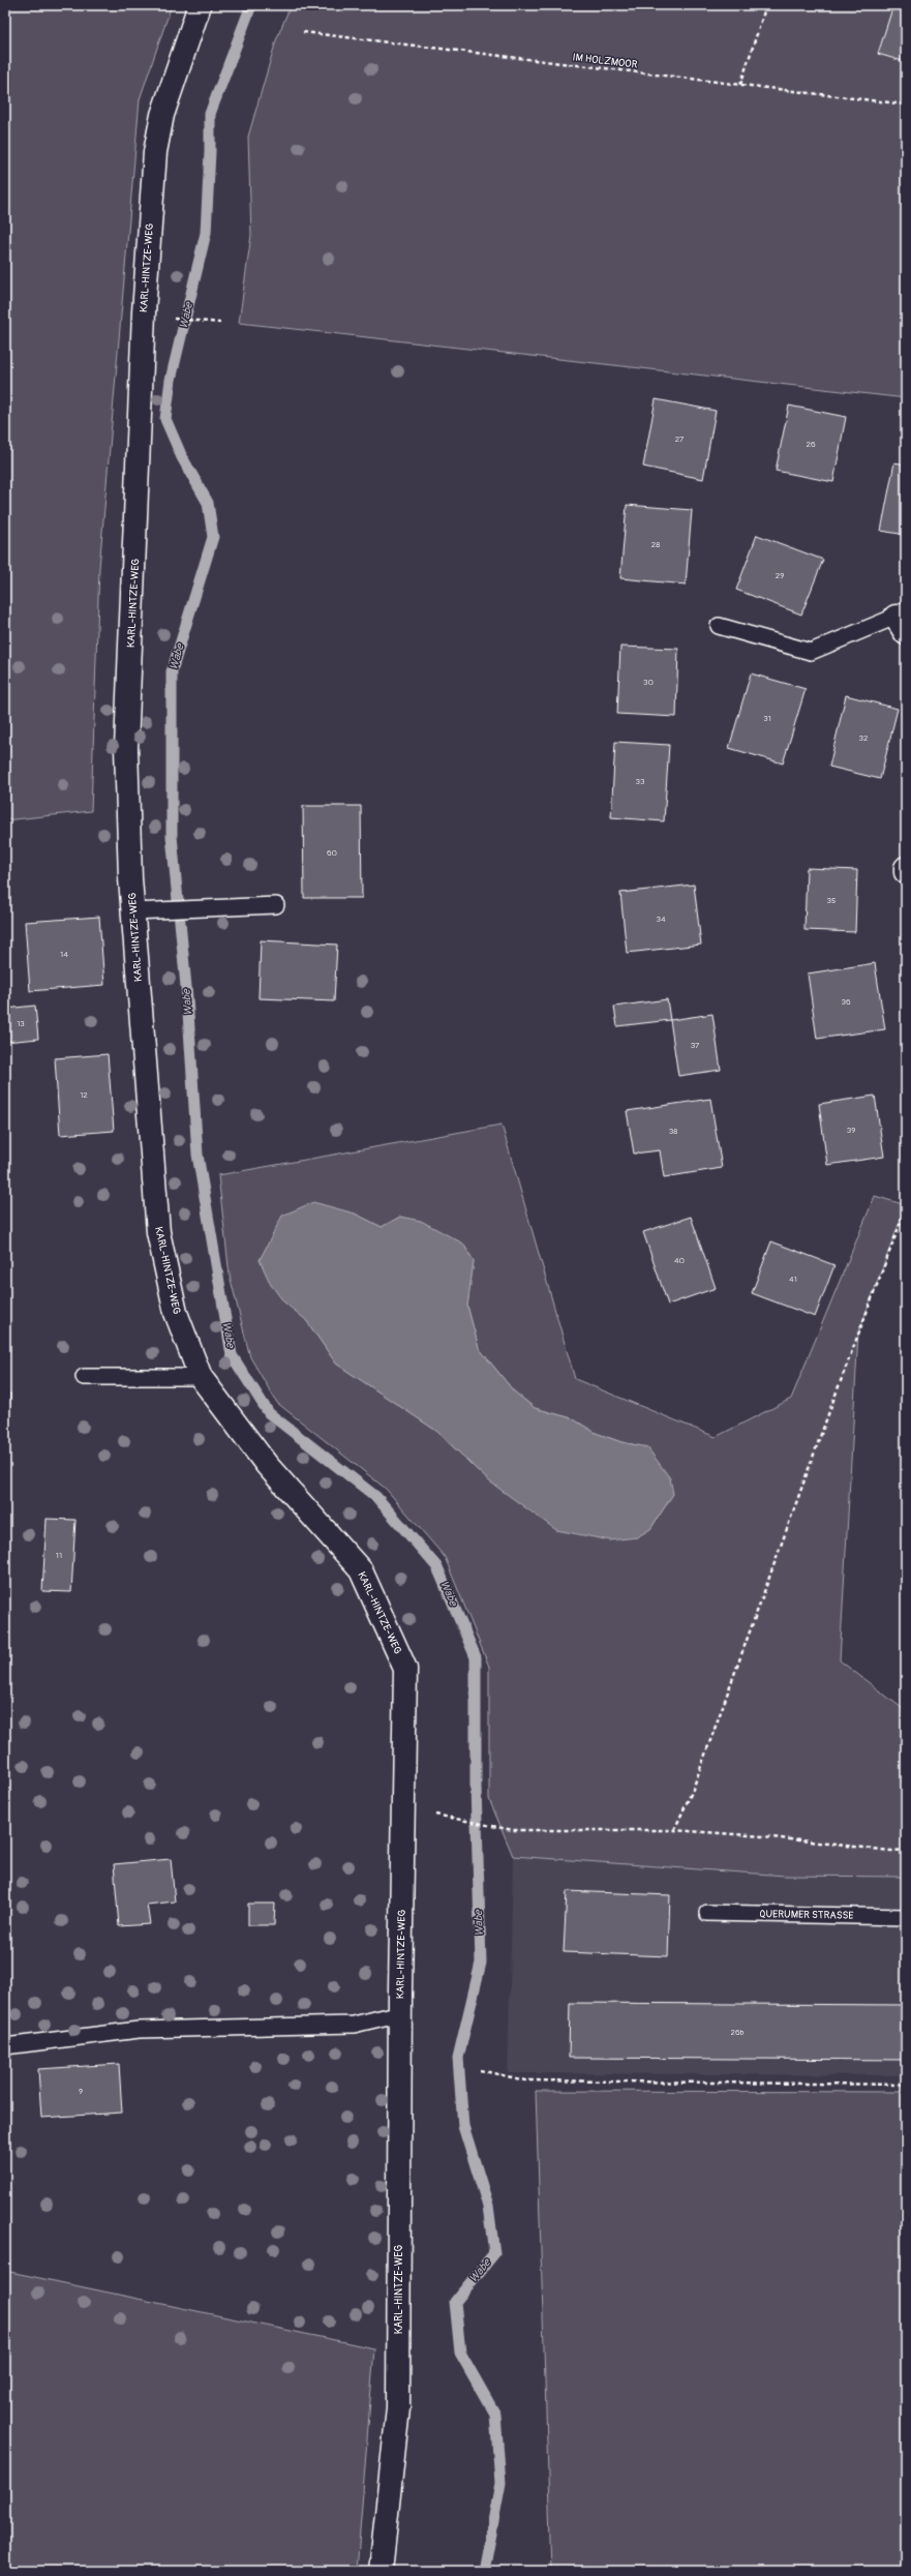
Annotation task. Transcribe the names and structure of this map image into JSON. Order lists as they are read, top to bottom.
{
  "streets": {
    "street": ["KARL-HINTZE-WEG"],
    "lane": ["QUERUMER STRASSE"],
    "path": ["IM HOLZMOOR"]
  },
  "water": ["Wabe"],
  "house_numbers": [
    "27",
    "26",
    "28",
    "29",
    "30",
    "31",
    "32",
    "33",
    "60",
    "35",
    "34",
    "14",
    "36",
    "13",
    "37",
    "12",
    "39",
    "38",
    "40",
    "41",
    "11",
    "26b",
    "9"
  ]
}
